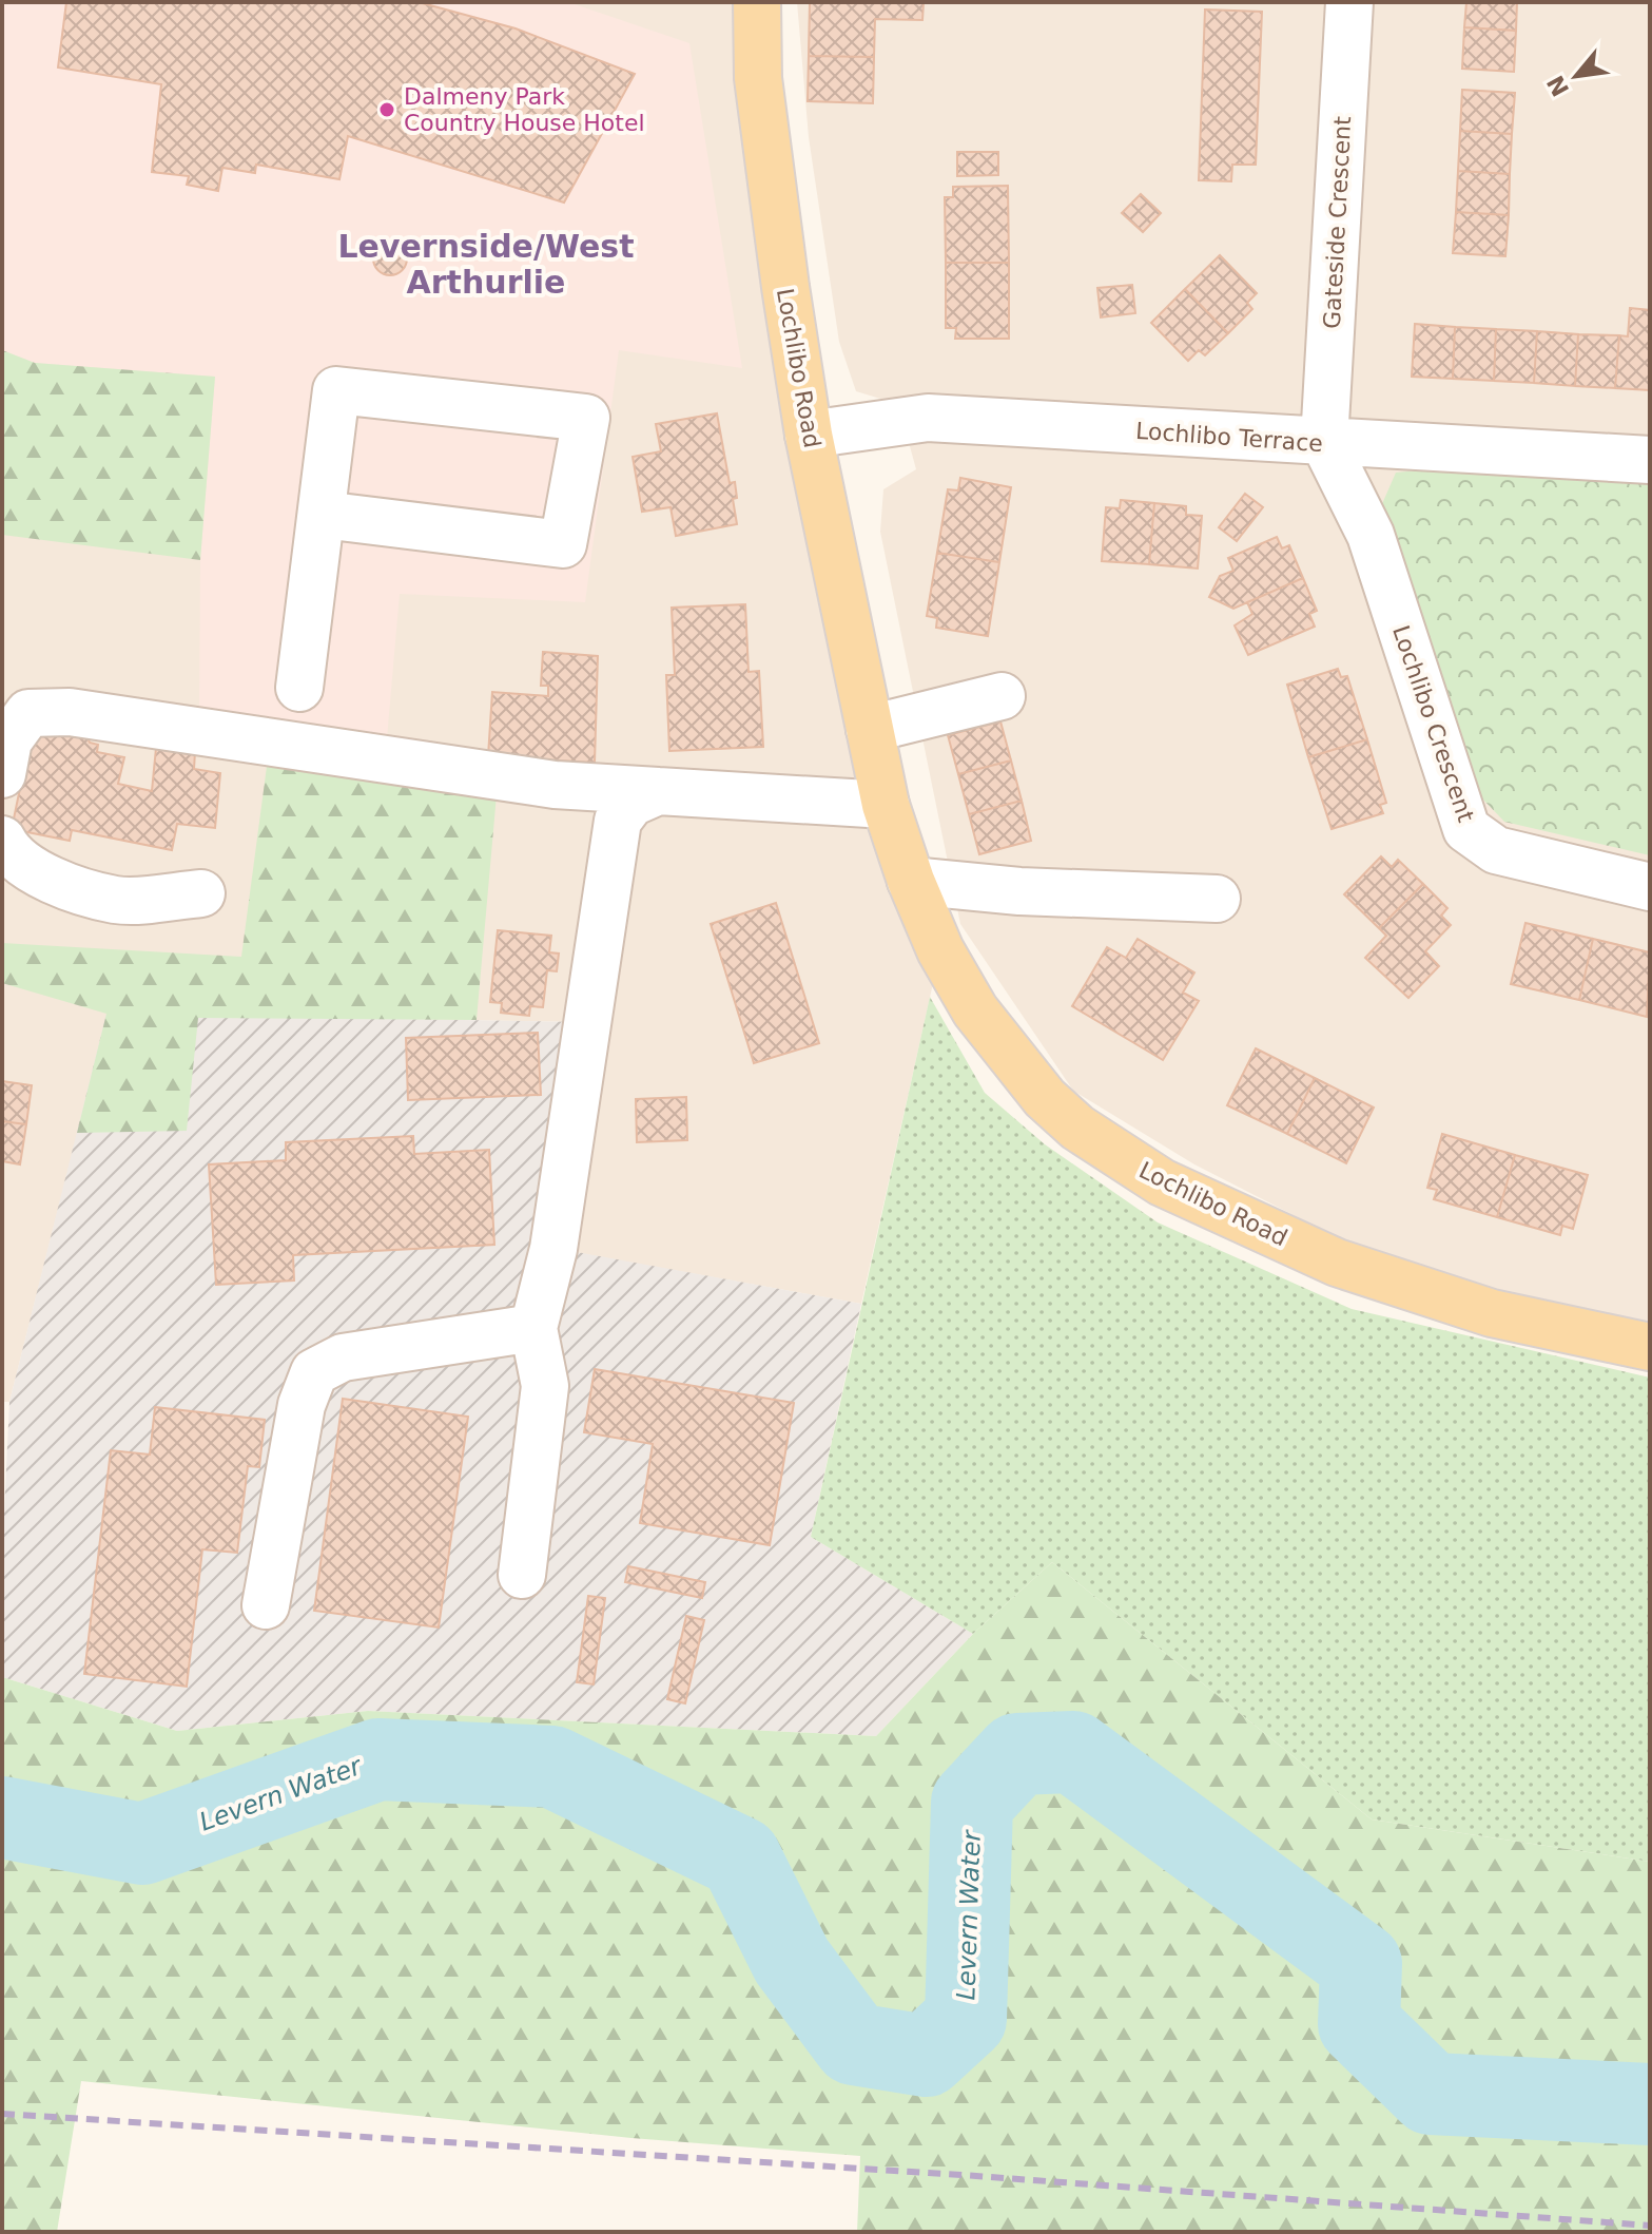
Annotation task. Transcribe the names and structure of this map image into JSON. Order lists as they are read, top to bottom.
{
  "streets": {
    "main road": ["Lochlibo Road"],
    "street": ["Gateside Crescent", "Lochlibo Terrace", "Lochlibo Crescent"]
  },
  "crossings": [
    ["Gateside Crescent", "Lochlibo Terrace"],
    ["Gateside Crescent", "Lochlibo Crescent"],
    ["Lochlibo Road", "Lochlibo Terrace"],
    ["Lochlibo Terrace", "Lochlibo Crescent"]
  ],
  "districts": ["Levernside/West Arthurlie"],
  "water": ["Levern Water"],
  "places": ["Dalmeny Park Country House Hotel"],
  "north": "bottom left"
}
